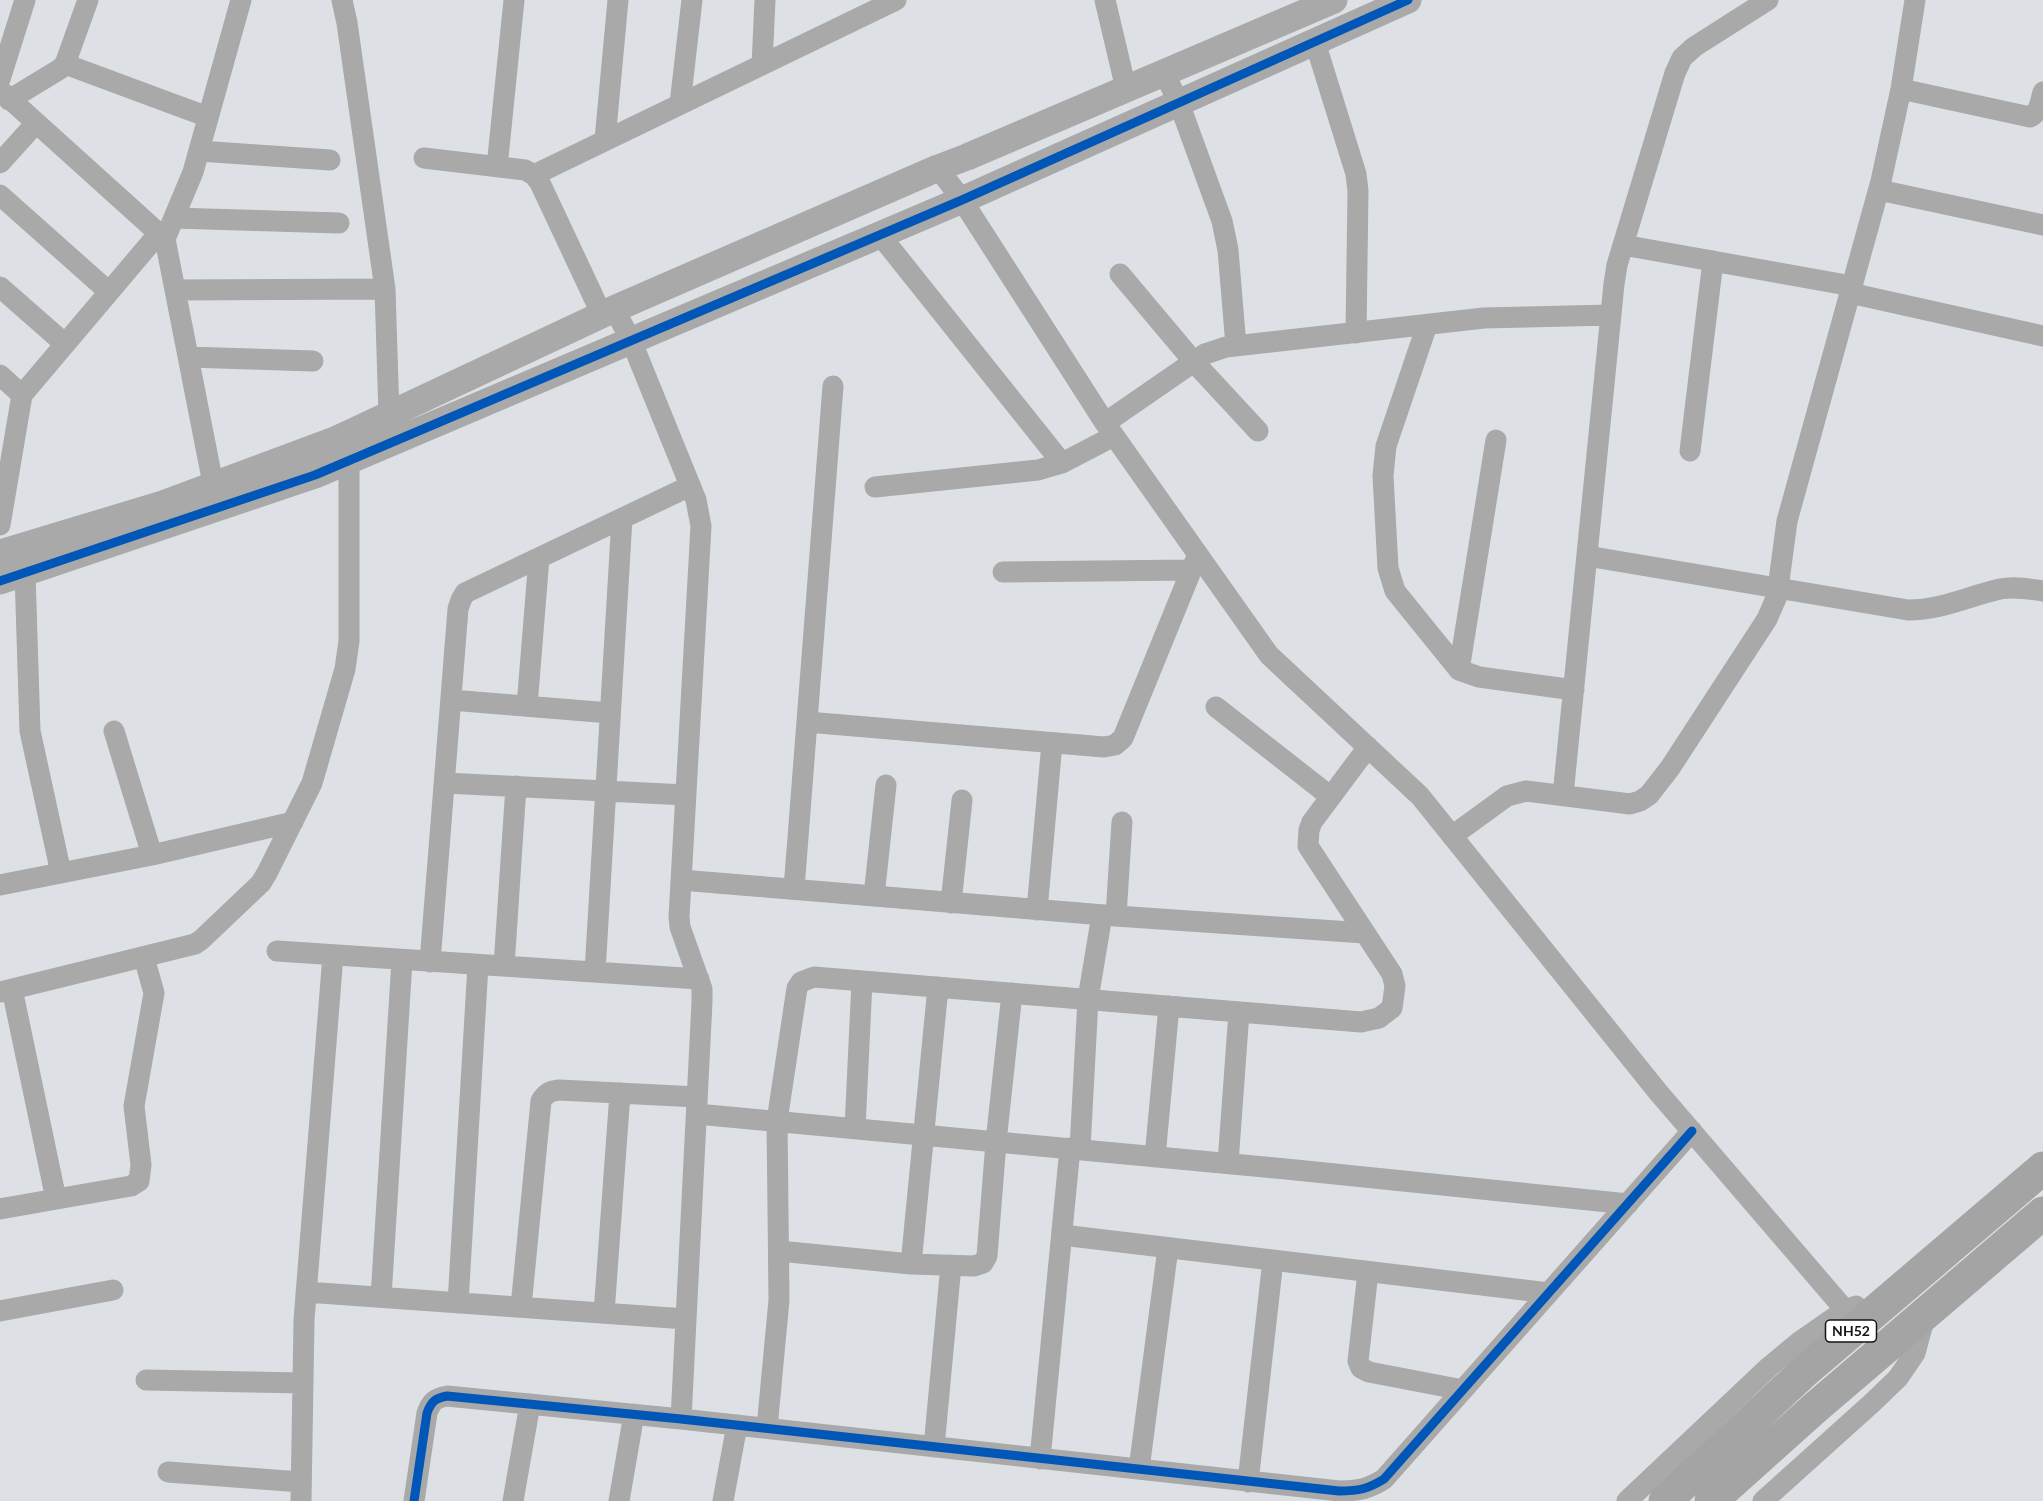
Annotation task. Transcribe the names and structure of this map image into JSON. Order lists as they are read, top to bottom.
{
  "streets": {
    "highway": ["NH52"]
  }
}
